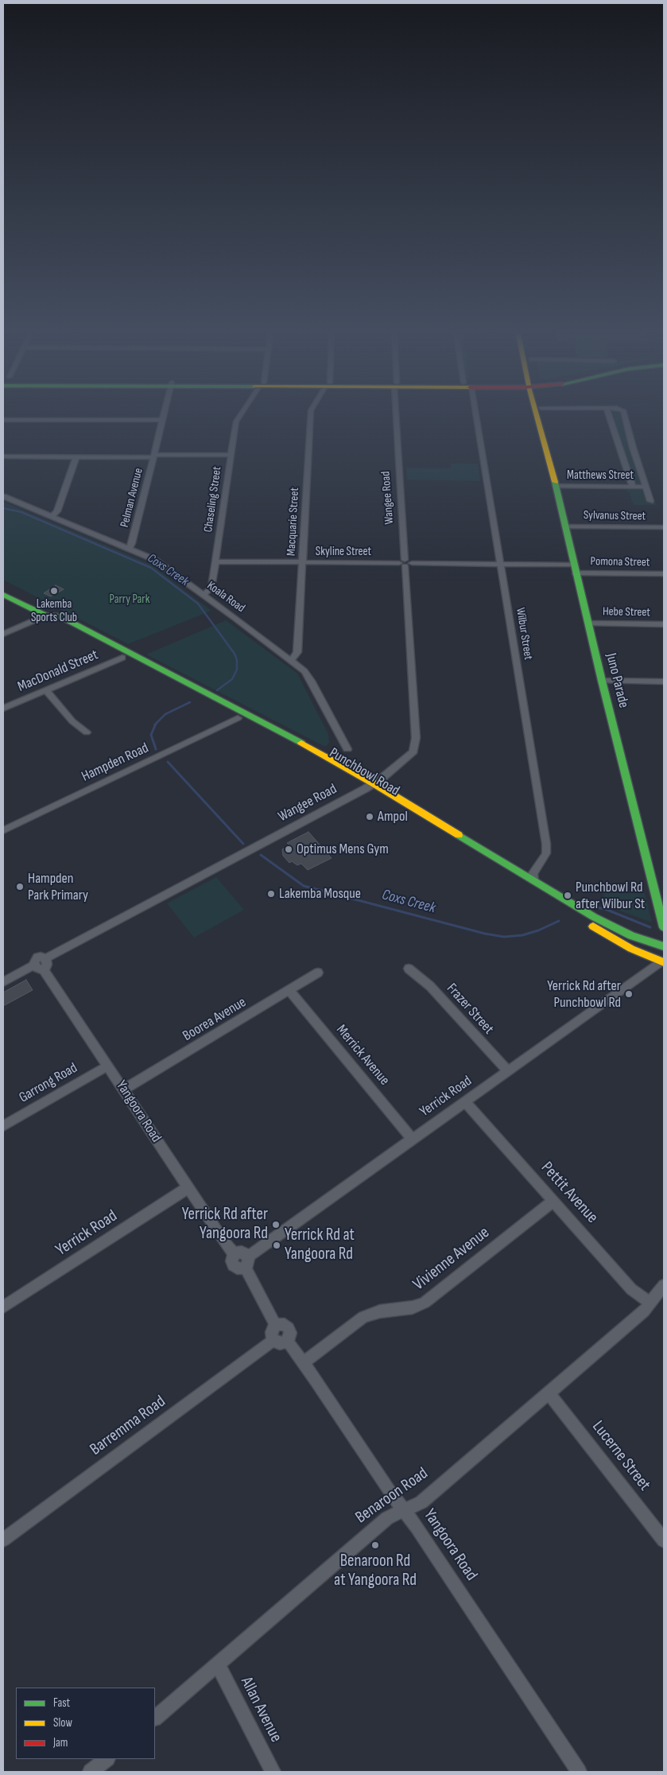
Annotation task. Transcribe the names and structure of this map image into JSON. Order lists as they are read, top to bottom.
{
  "streets": {
    "main road": ["Juno Parade", "Punchbowl Road"],
    "street": [
      "Matthews Street",
      "Pelman Avenue",
      "Wangee Road",
      "Chaseling Street",
      "Sylvanus Street",
      "Macquarie Street",
      "Skyline Street",
      "Pomona Street",
      "Koala Road",
      "Hebe Street",
      "Wilbur Street",
      "MacDonald Street",
      "Hampden Road",
      "Frazer Street",
      "Boorea Avenue",
      "Merrick Avenue",
      "Garrong Road",
      "Yerrick Road",
      "Yangoora Road",
      "Pettit Avenue",
      "Vivienne Avenue",
      "Barremma Road",
      "Lucerne Street",
      "Benaroon Road",
      "Allan Avenue"
    ]
  },
  "crossings": [
    ["Matthews Street", "Juno Parade"],
    ["Pelman Avenue", "Koala Road"],
    ["Wangee Road", "Skyline Street"],
    ["Wangee Road", "Punchbowl Road"],
    ["Wangee Road", "Yangoora Road"],
    ["Chaseling Street", "Skyline Street"],
    ["Chaseling Street", "Koala Road"],
    ["Sylvanus Street", "Juno Parade"],
    ["Macquarie Street", "Skyline Street"],
    ["Macquarie Street", "Koala Road"],
    ["Skyline Street", "Pomona Street"],
    ["Skyline Street", "Wilbur Street"],
    ["Skyline Street", "Juno Parade"],
    ["Pomona Street", "Juno Parade"],
    ["Hebe Street", "Juno Parade"],
    ["Wilbur Street", "Punchbowl Road"],
    ["MacDonald Street", "Punchbowl Road"],
    ["Hampden Road", "Punchbowl Road"],
    ["Punchbowl Road", "Yerrick Road"],
    ["Frazer Street", "Yerrick Road"],
    ["Boorea Avenue", "Merrick Avenue"],
    ["Boorea Avenue", "Yangoora Road"],
    ["Merrick Avenue", "Yerrick Road"],
    ["Garrong Road", "Yangoora Road"],
    ["Yerrick Road", "Yangoora Road"],
    ["Yerrick Road", "Pettit Avenue"],
    ["Yangoora Road", "Vivienne Avenue"],
    ["Yangoora Road", "Barremma Road"],
    ["Yangoora Road", "Benaroon Road"],
    ["Pettit Avenue", "Vivienne Avenue"],
    ["Pettit Avenue", "Benaroon Road"],
    ["Lucerne Street", "Benaroon Road"],
    ["Benaroon Road", "Allan Avenue"]
  ],
  "water": ["Coxs Creek"],
  "parks": ["Parry Park"],
  "places": [
    "Lakemba Sports Club",
    "Ampol",
    "Optimus Mens Gym",
    "Hampden Park Primary",
    "Lakemba Mosque",
    "Punchbowl Rd after Wilbur St",
    "Yerrick Rd after Punchbowl Rd",
    "Yerrick Rd after Yangoora Rd",
    "Yerrick Rd at Yangoora Rd",
    "Benaroon Rd at Yangoora Rd"
  ],
  "legend": ["Fast", "Slow", "Jam"]
}
